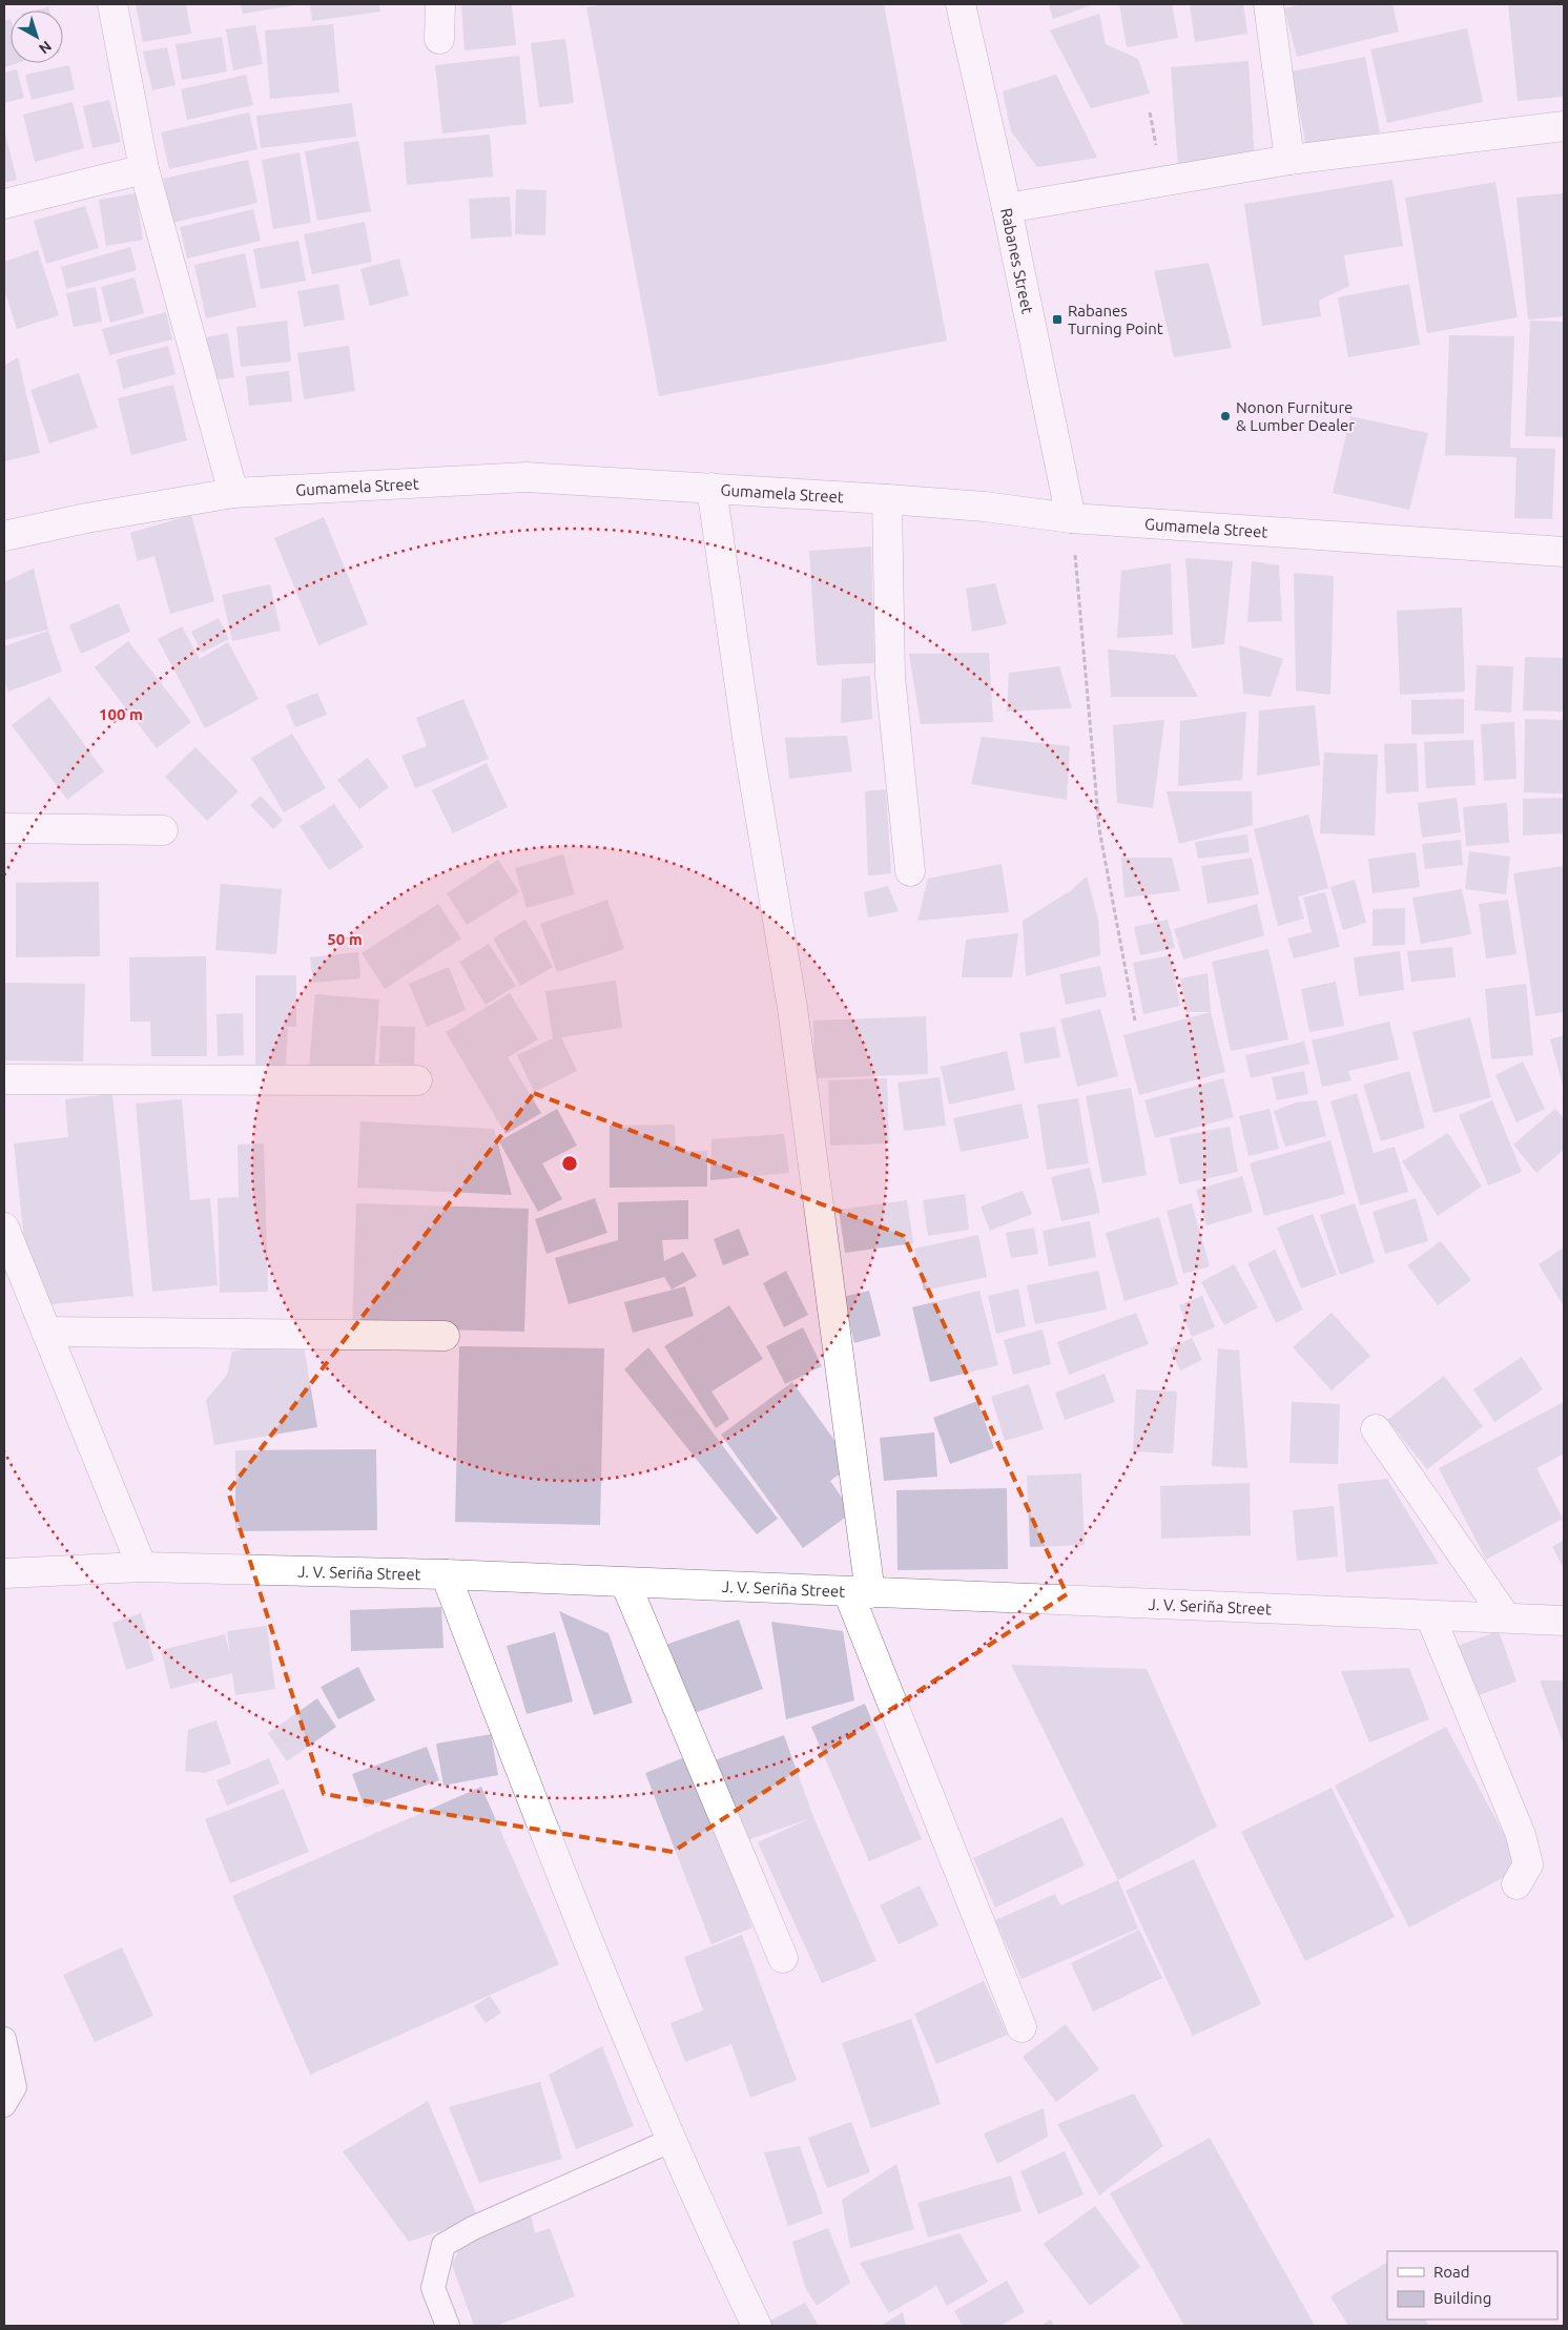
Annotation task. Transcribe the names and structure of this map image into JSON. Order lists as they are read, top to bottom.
{
  "streets": {
    "street": ["Rabanes Street", "Gumamela Street", "J. V. Seriña Street"]
  },
  "crossings": [
    ["Rabanes Street", "Gumamela Street"]
  ],
  "places": {
    "transit": ["Rabanes Turning Point"],
    "other": ["Nonon Furniture & Lumber Dealer"]
  },
  "legend": ["Road", "Building"],
  "north": "bottom right",
  "rings": ["100 m", "50 m"]
}
